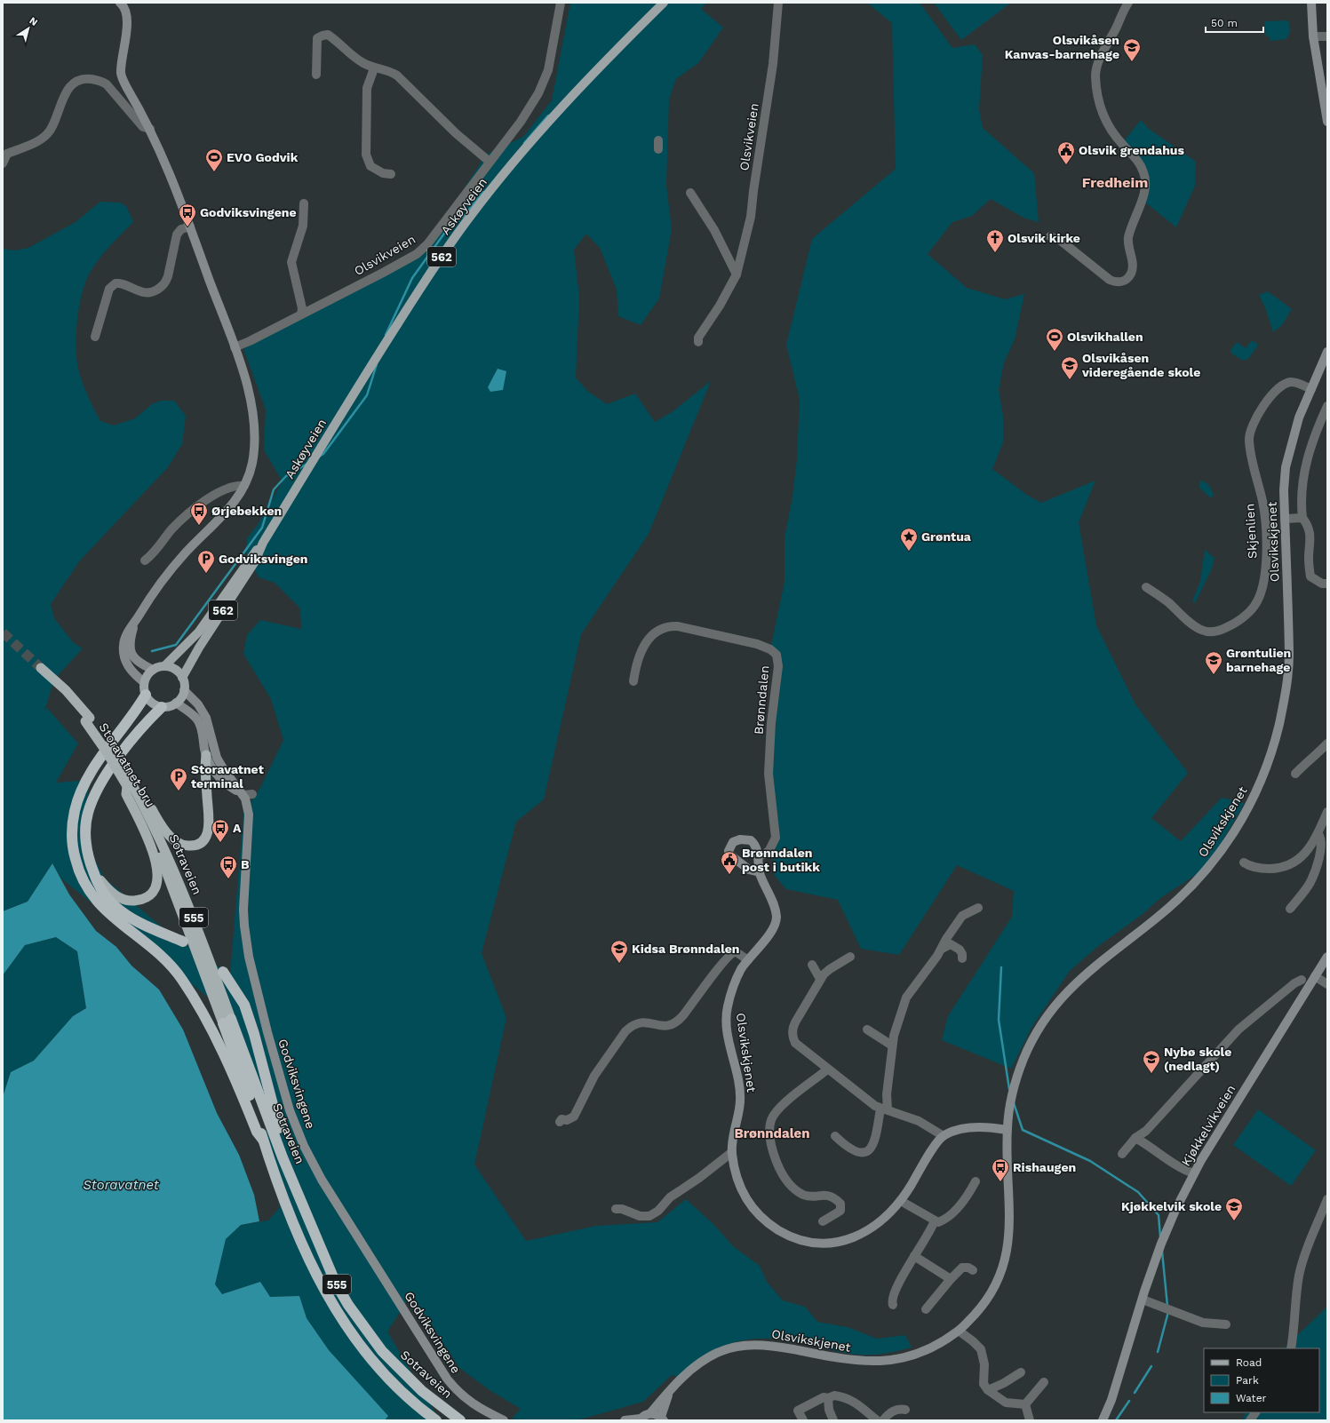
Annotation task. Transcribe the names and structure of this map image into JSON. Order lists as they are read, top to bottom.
{
  "streets": {
    "highway": ["Storavatnet bru", "Sotraveien", "555"],
    "main road": [
      "Askøyveien",
      "562",
      "Olsvikskjenet",
      "Godviksvingene",
      "Kjøkkelvikveien"
    ],
    "street": ["Olsvikveien", "Skjenlien", "Brønndalen"]
  },
  "crossings": [
    ["Askøyveien", "562"],
    ["Askøyveien", "555"],
    ["Askøyveien", "Godviksvingene"],
    ["562", "555"],
    ["562", "Godviksvingene"],
    ["Skjenlien", "Olsvikskjenet"],
    ["Olsvikskjenet", "Brønndalen"],
    ["Storavatnet bru", "Sotraveien"],
    ["Storavatnet bru", "555"],
    ["Sotraveien", "555"],
    ["555", "Godviksvingene"]
  ],
  "districts": ["Fredheim", "Brønndalen"],
  "water": ["Storavatnet"],
  "places": {
    "school or university": [
      "Olsvikåsen Kanvas-barnehage",
      "Olsvikåsen videregående skole",
      "Grøntulien barnehage",
      "Kidsa Brønndalen",
      "Nybø skole (nedlagt)",
      "Kjøkkelvik skole"
    ],
    "public building": ["Olsvik grendahus", "Brønndalen post i butikk"],
    "sports": ["EVO Godvik", "Olsvikhallen"],
    "bus stop": [
      "Godviksvingene",
      "Ørjebekken",
      "A",
      "B",
      "Rishaugen"
    ],
    "church": ["Olsvik kirke"],
    "place": ["Grøntua"],
    "parking": ["Godviksvingen", "Storavatnet terminal"]
  },
  "legend": ["Road", "Park", "Water"],
  "scale_bar": "50 m",
  "north": "top right"
}
